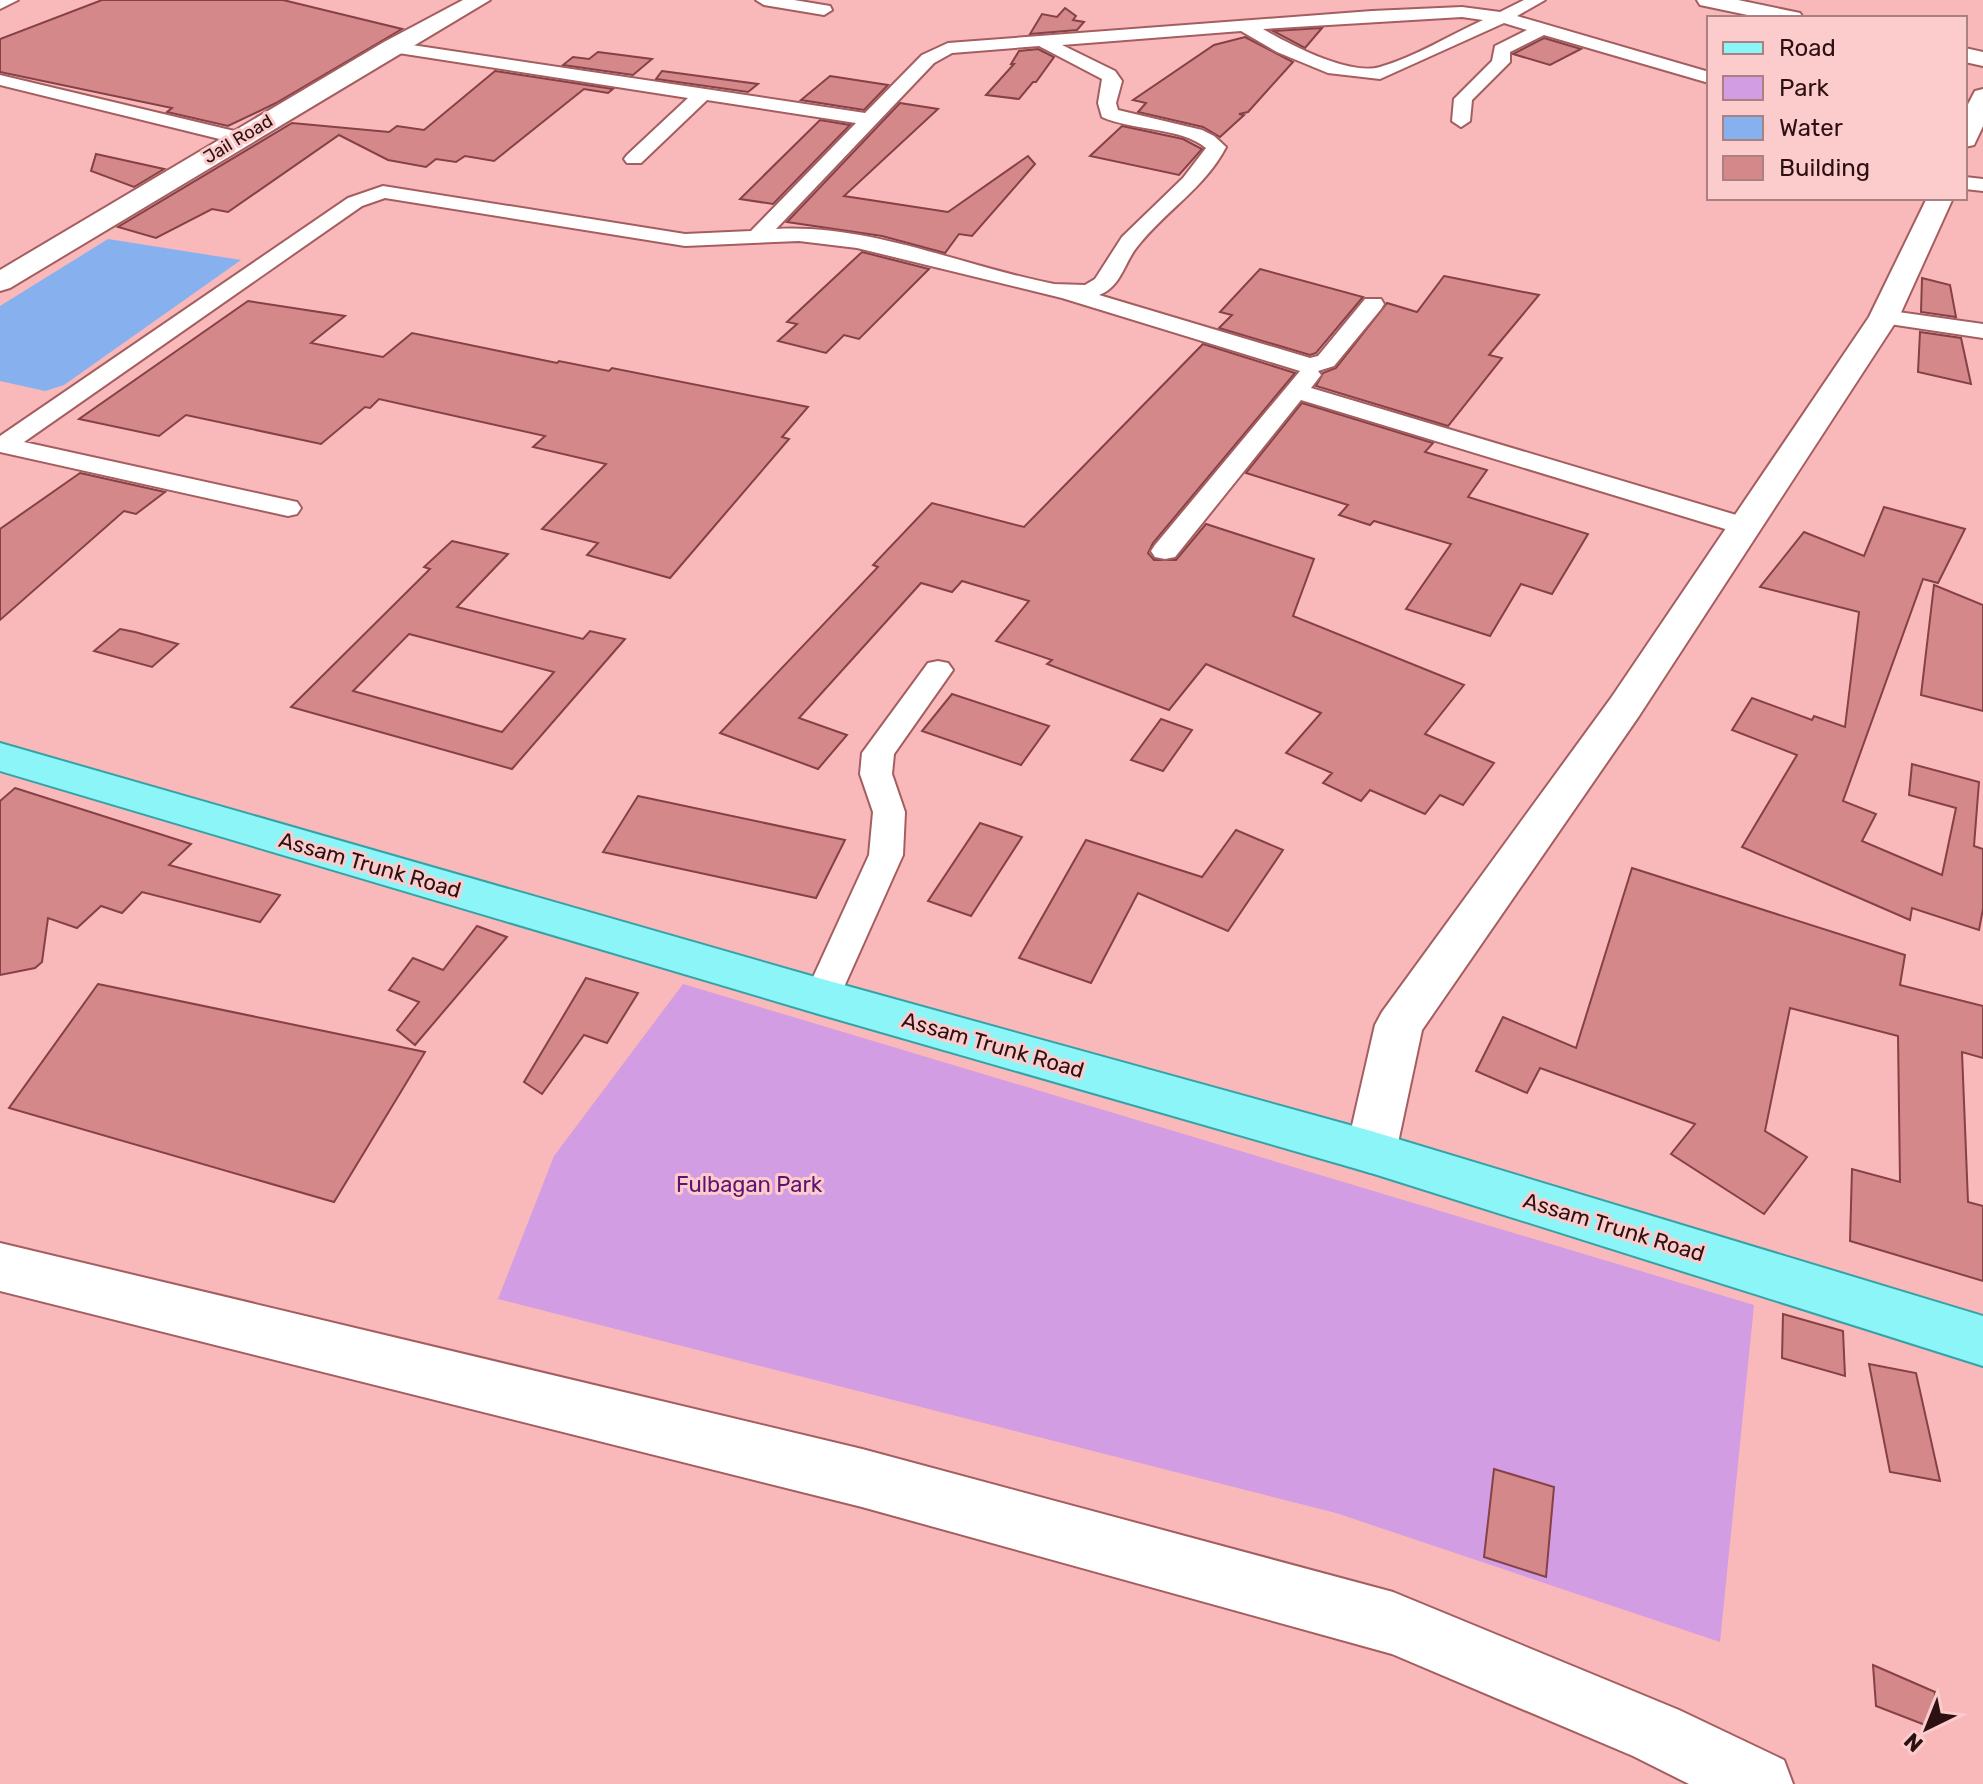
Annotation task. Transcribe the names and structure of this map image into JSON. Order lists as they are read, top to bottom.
{
  "streets": {
    "main road": ["Jail Road", "Assam Trunk Road"]
  },
  "parks": ["Fulbagan Park"],
  "legend": [
    "Road",
    "Park",
    "Water",
    "Building"
  ],
  "north": "bottom left"
}
